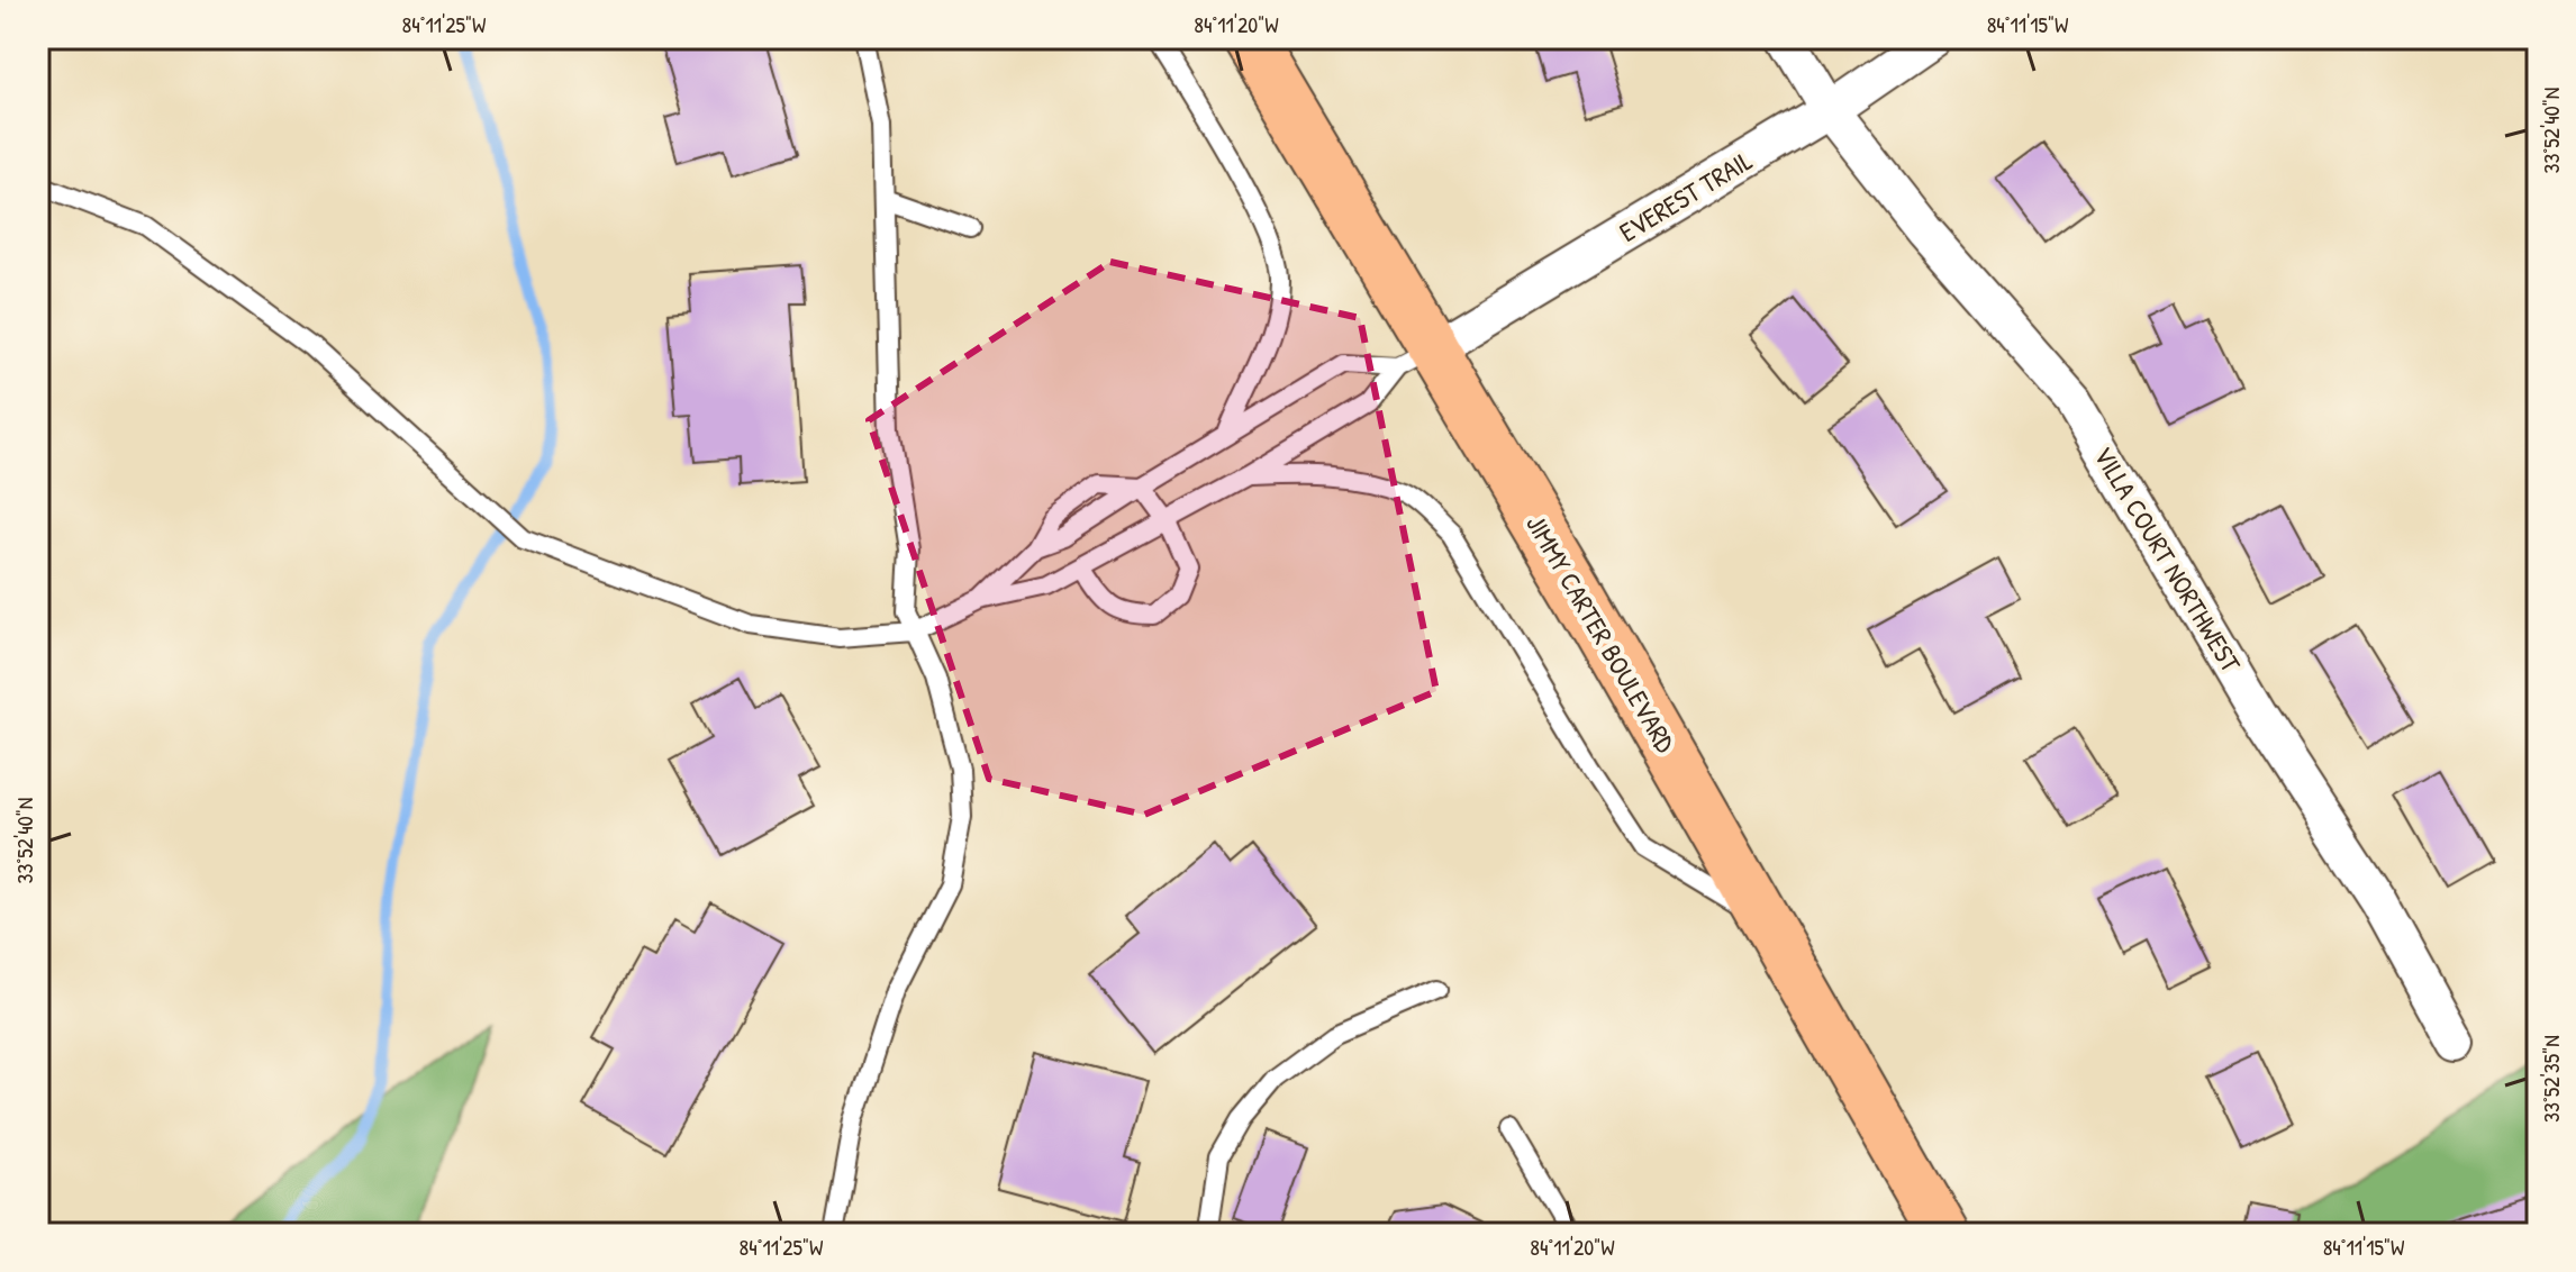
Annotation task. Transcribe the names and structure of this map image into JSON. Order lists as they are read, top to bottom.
{
  "streets": {
    "main road": ["JIMMY CARTER BOULEVARD"],
    "street": ["EVEREST TRAIL", "VILLA COURT NORTHWEST"]
  },
  "crossings": [
    ["EVEREST TRAIL", "VILLA COURT NORTHWEST"],
    ["EVEREST TRAIL", "JIMMY CARTER BOULEVARD"]
  ],
  "coordinates": [
    "84°11'25\"W",
    "84°11'20\"W",
    "84°11'15\"W",
    "33°52'40\"N",
    "33°52'35\"N"
  ]
}
